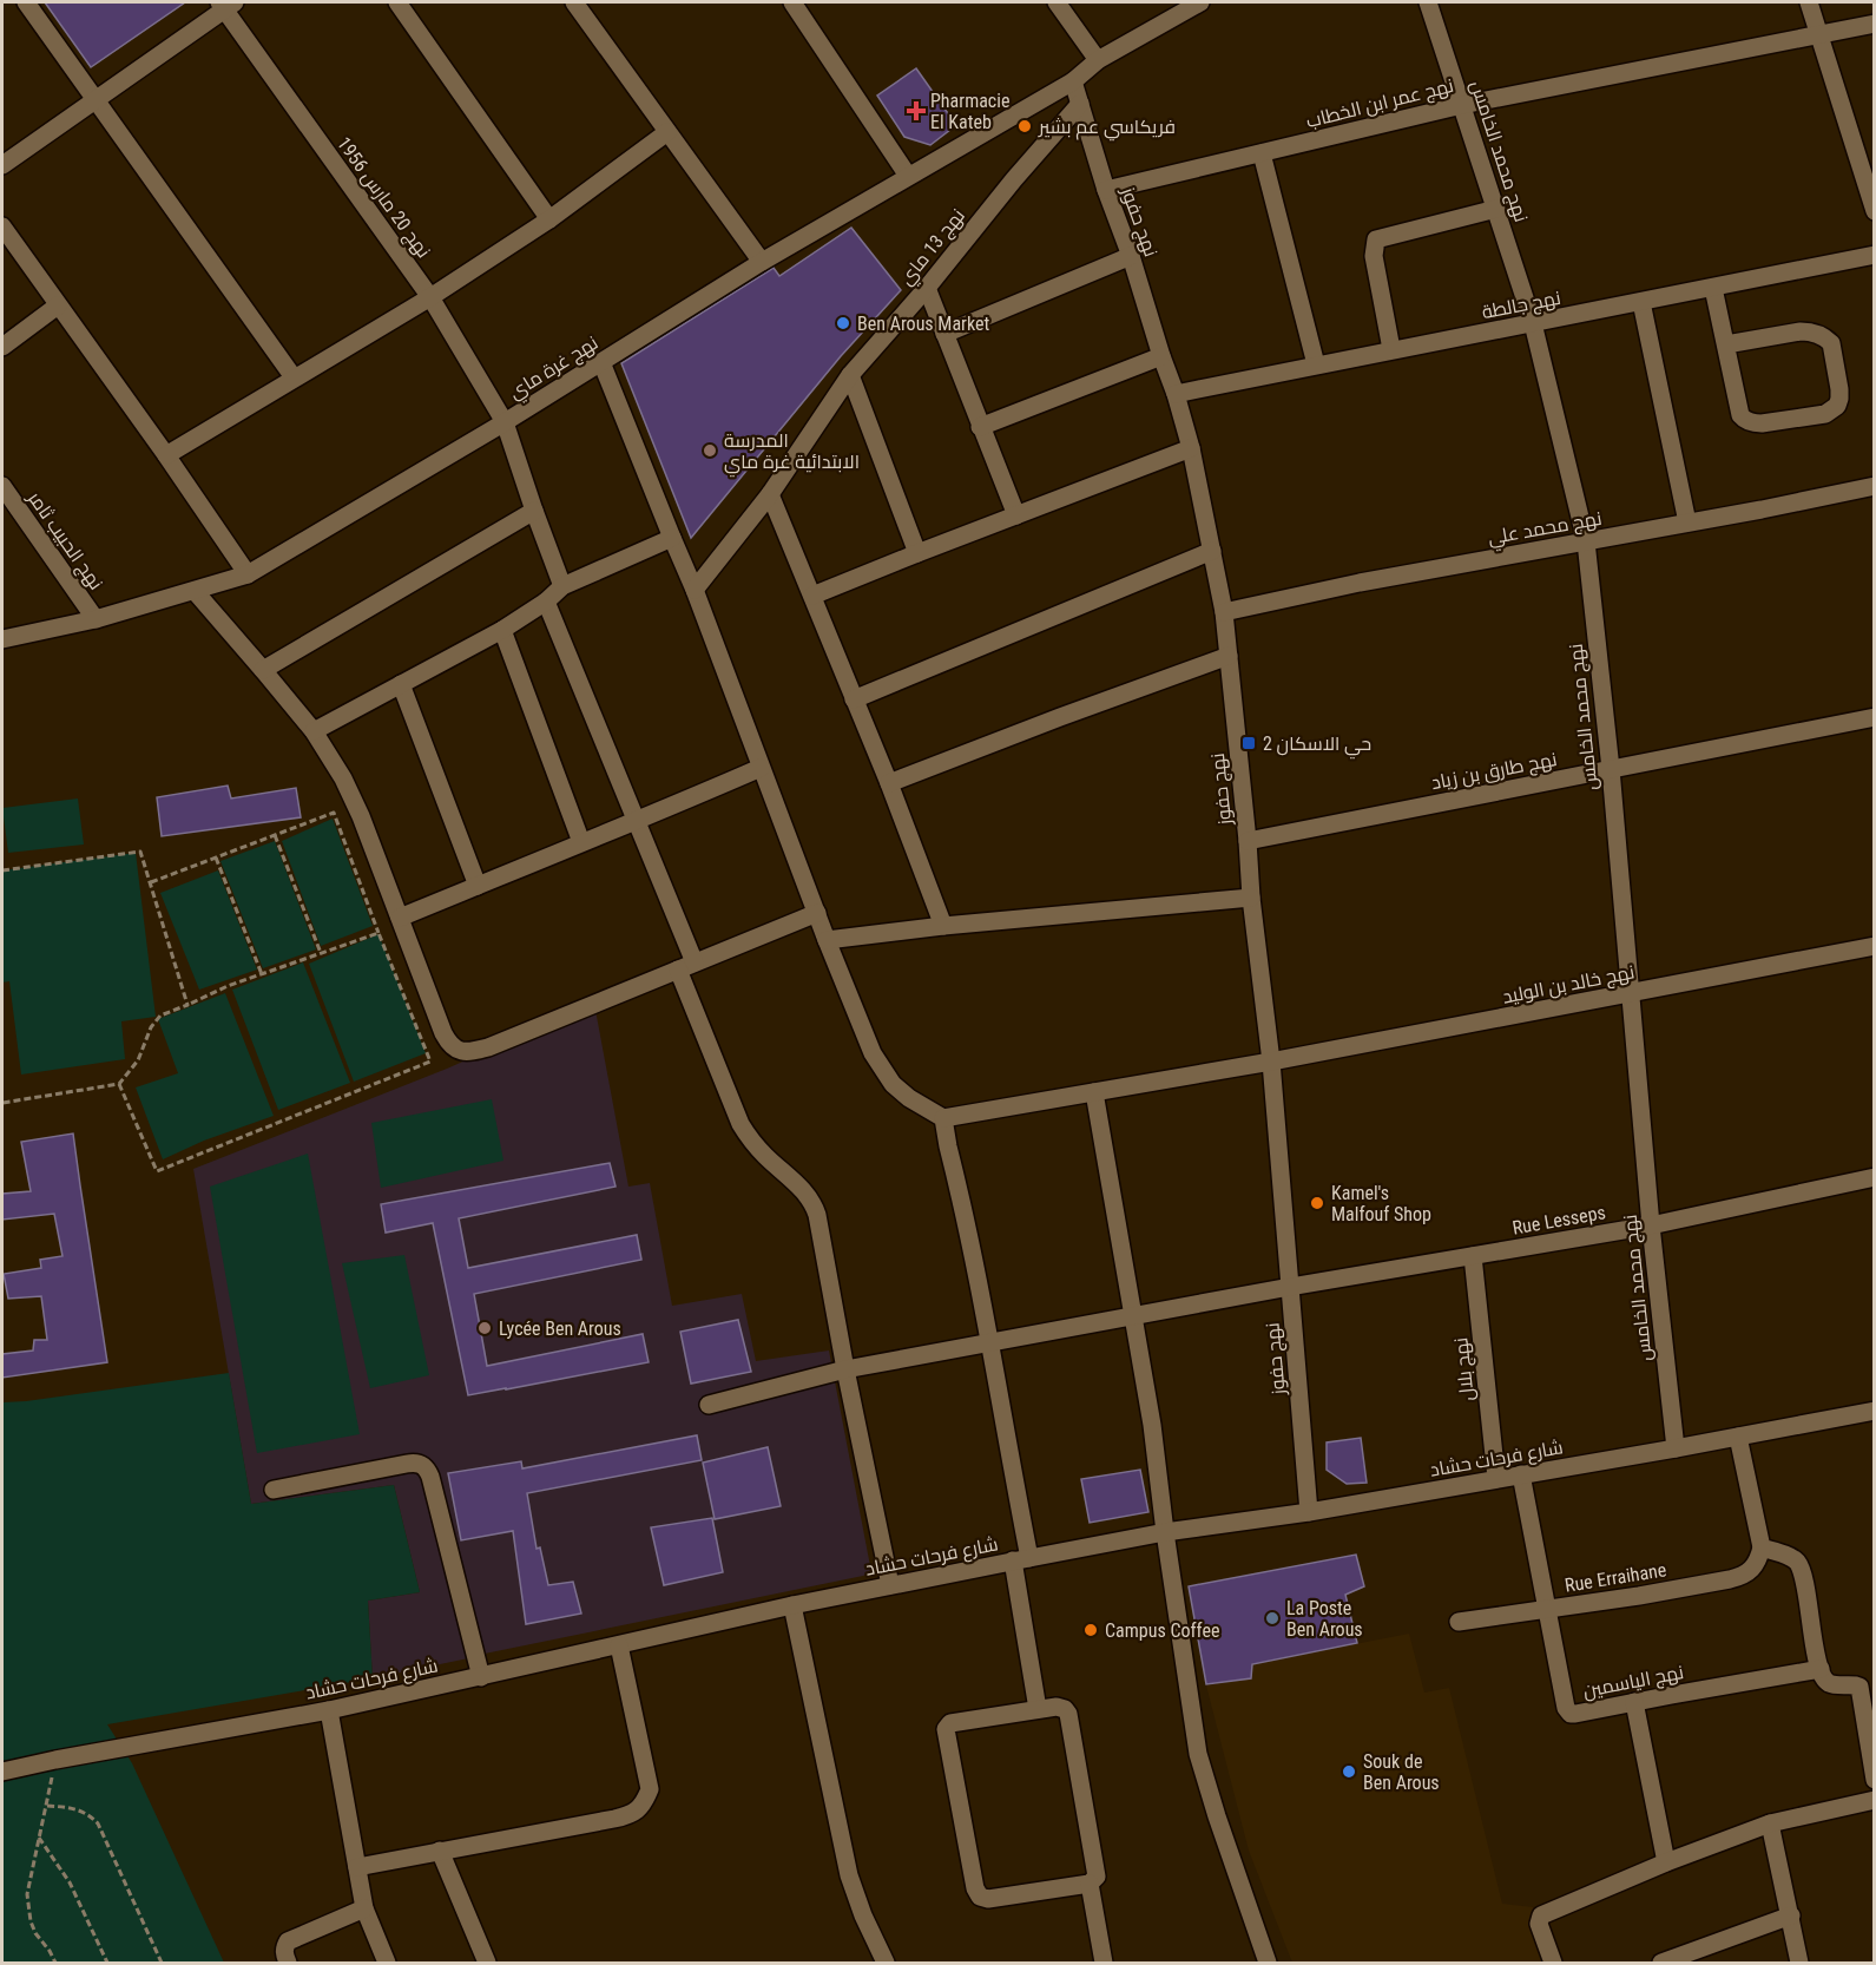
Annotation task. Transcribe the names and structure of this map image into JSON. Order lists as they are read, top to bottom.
{
  "streets": {
    "street": [
      "نهج عمر ابن الخطاب",
      "نهج محمد الخامس",
      "نهج 20 مارس 1956",
      "نهج حفوز",
      "نهج 13 ماي",
      "نهج جالطة",
      "نهج غرة ماي",
      "نهج محمد علي",
      "نهج الحبيب ثامر",
      "نهج طارق بن زياد",
      "نهج خالد بن الوليد",
      "Rue Lesseps",
      "نهج بلال",
      "شارع فرحات حشاد",
      "Rue Erraihane",
      "نهج الياسمين"
    ]
  },
  "crossings": [
    ["نهج عمر ابن الخطاب", "نهج محمد الخامس"],
    ["نهج عمر ابن الخطاب", "نهج حفوز"],
    ["نهج محمد الخامس", "نهج جالطة"],
    ["نهج محمد الخامس", "نهج محمد علي"],
    ["نهج محمد الخامس", "نهج طارق بن زياد"],
    ["نهج محمد الخامس", "نهج خالد بن الوليد"],
    ["نهج محمد الخامس", "Rue Lesseps"],
    ["نهج محمد الخامس", "شارع فرحات حشاد"],
    ["نهج 20 مارس 1956", "نهج غرة ماي"],
    ["نهج حفوز", "نهج 13 ماي"],
    ["نهج حفوز", "نهج جالطة"],
    ["نهج حفوز", "نهج غرة ماي"],
    ["نهج حفوز", "نهج محمد علي"],
    ["نهج حفوز", "نهج طارق بن زياد"],
    ["نهج حفوز", "نهج خالد بن الوليد"],
    ["نهج حفوز", "Rue Lesseps"],
    ["نهج حفوز", "شارع فرحات حشاد"],
    ["نهج غرة ماي", "نهج الحبيب ثامر"],
    ["Rue Lesseps", "نهج بلال"],
    ["نهج بلال", "شارع فرحات حشاد"],
    ["شارع فرحات حشاد", "نهج الياسمين"],
    ["Rue Erraihane", "نهج الياسمين"]
  ],
  "places": {
    "health": ["Pharmacie El Kateb"],
    "other": [
      "فريكاسي عم بشير",
      "Ben Arous Market",
      "المدرسة الابتدائية غرة ماي",
      "Kamel's Malfouf Shop",
      "Lycée Ben Arous",
      "La Poste Ben Arous",
      "Campus Coffee",
      "Souk de Ben Arous"
    ],
    "transit": ["حي الاسكان 2"]
  }
}
